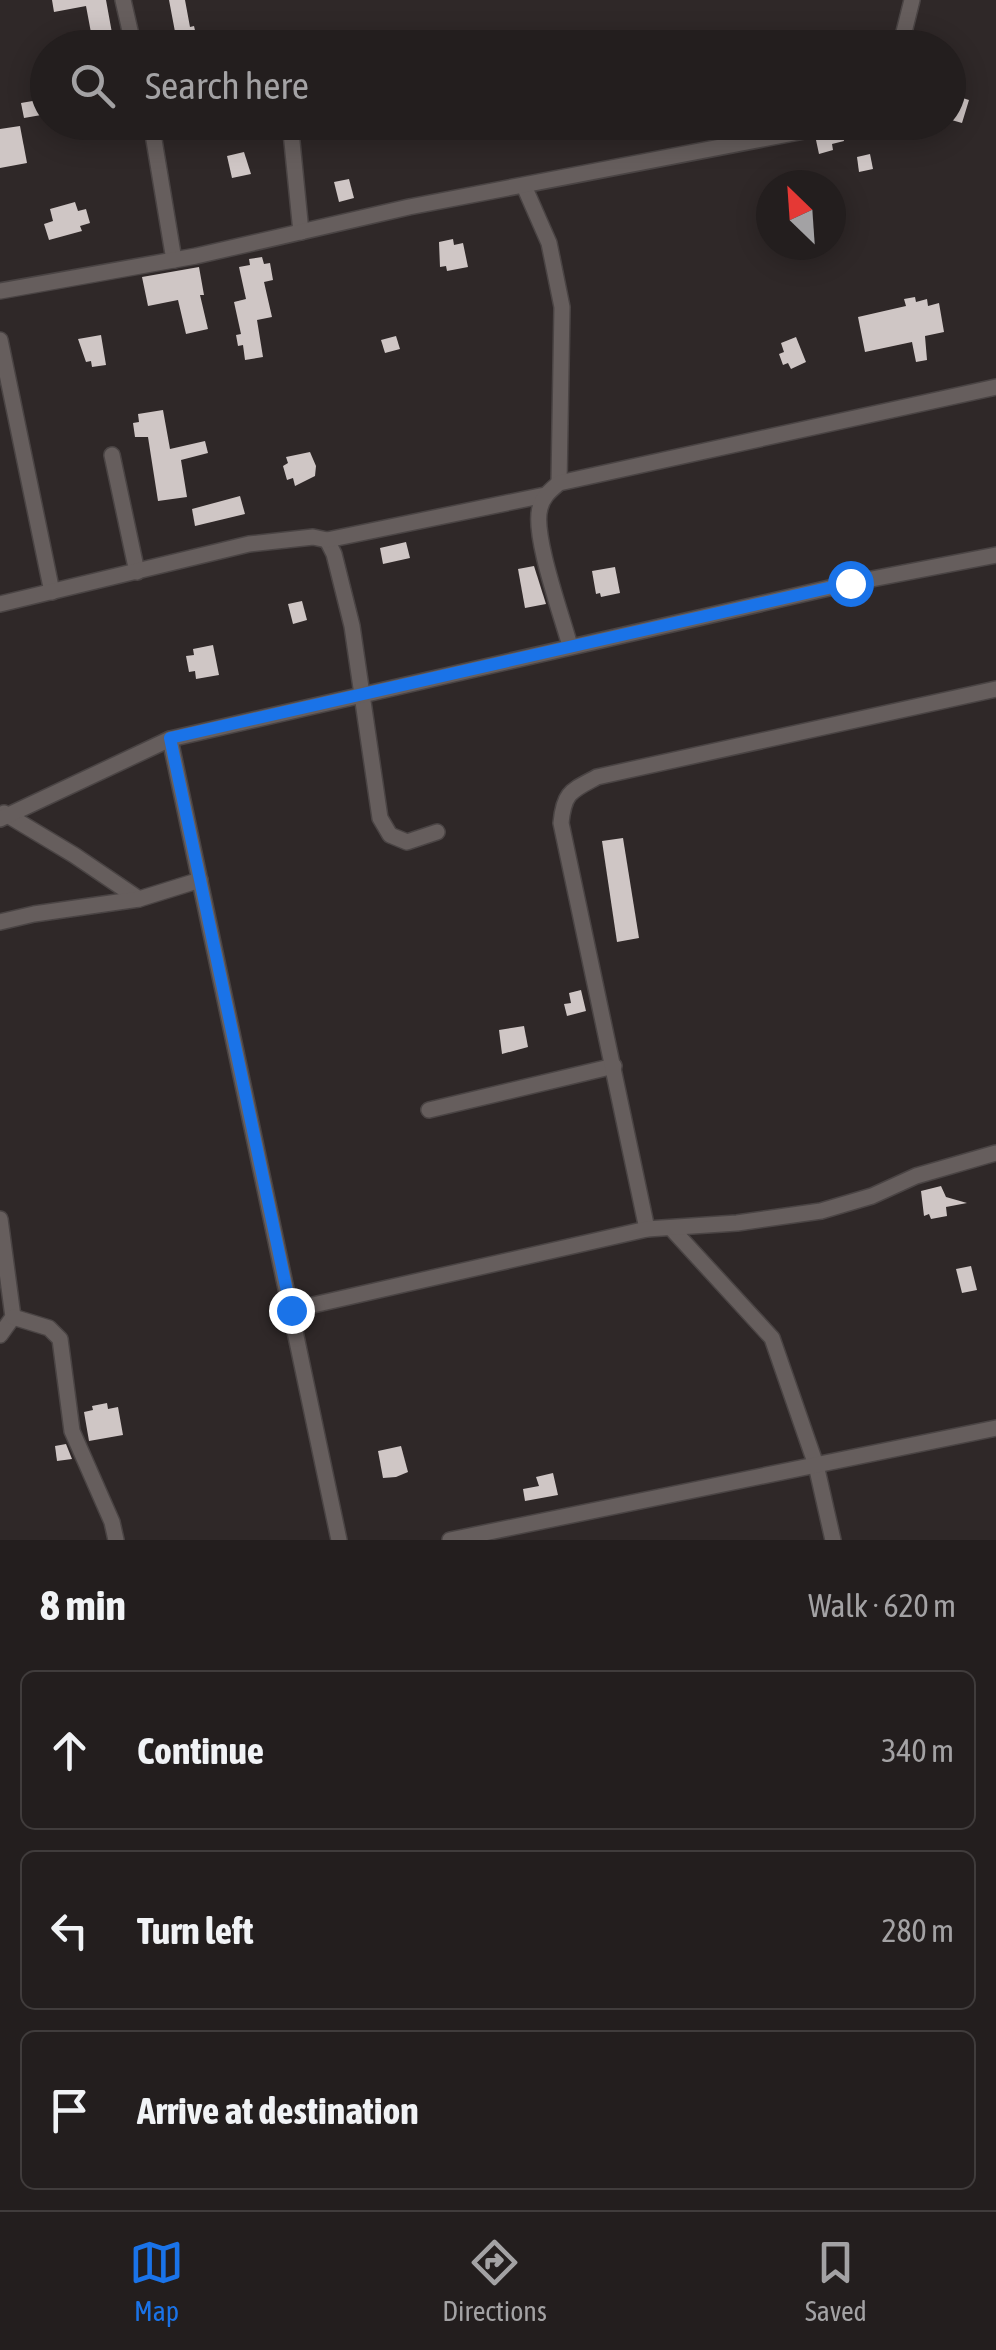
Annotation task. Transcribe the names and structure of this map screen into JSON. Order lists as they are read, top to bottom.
{
  "north": "top left",
  "page": {
    "search": "Search here",
    "heading": ["8 min", "Walk · 620 m"],
    "list": [
      ["Continue", "340 m"],
      ["Turn left", "280 m"],
      "Arrive at destination"
    ],
    "nav": ["Map", "Directions", "Saved"]
  }
}
